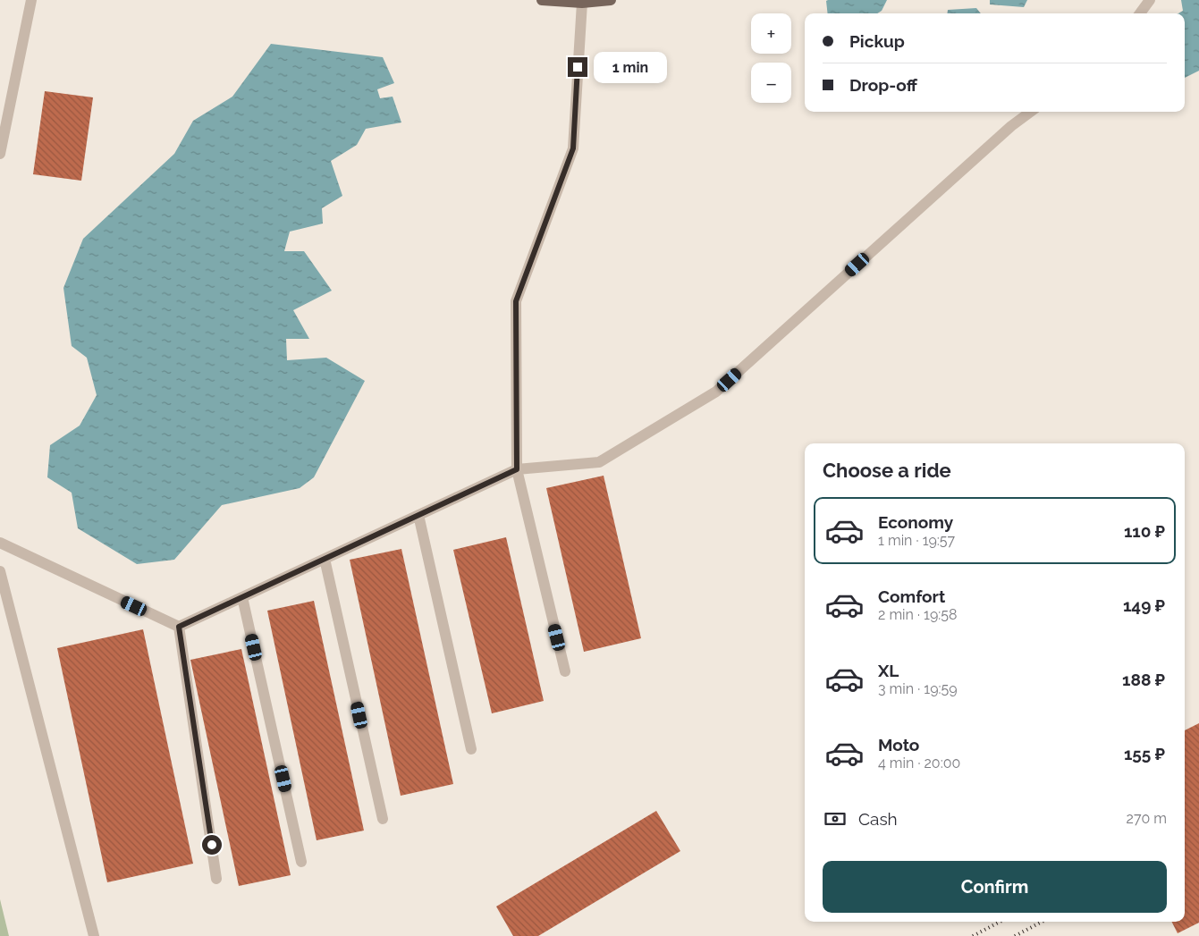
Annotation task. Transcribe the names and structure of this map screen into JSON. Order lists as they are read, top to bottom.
{
  "page": {
    "map_buttons": ["+", "−"],
    "banner": ["Pickup", "Drop-off"],
    "bubble": "1 min",
    "heading": "Choose a ride",
    "list": [
      {
        "name": "Economy",
        "note": "1 min · 19:57",
        "value": "110 ₽"
      },
      {
        "name": "Comfort",
        "note": "2 min · 19:58",
        "value": "149 ₽"
      },
      {
        "name": "XL",
        "note": "3 min · 19:59",
        "value": "188 ₽"
      },
      {
        "name": "Moto",
        "note": "4 min · 20:00",
        "value": "155 ₽"
      }
    ],
    "pay": ["Cash", "270 m"],
    "buttons": "Confirm"
  }
}
